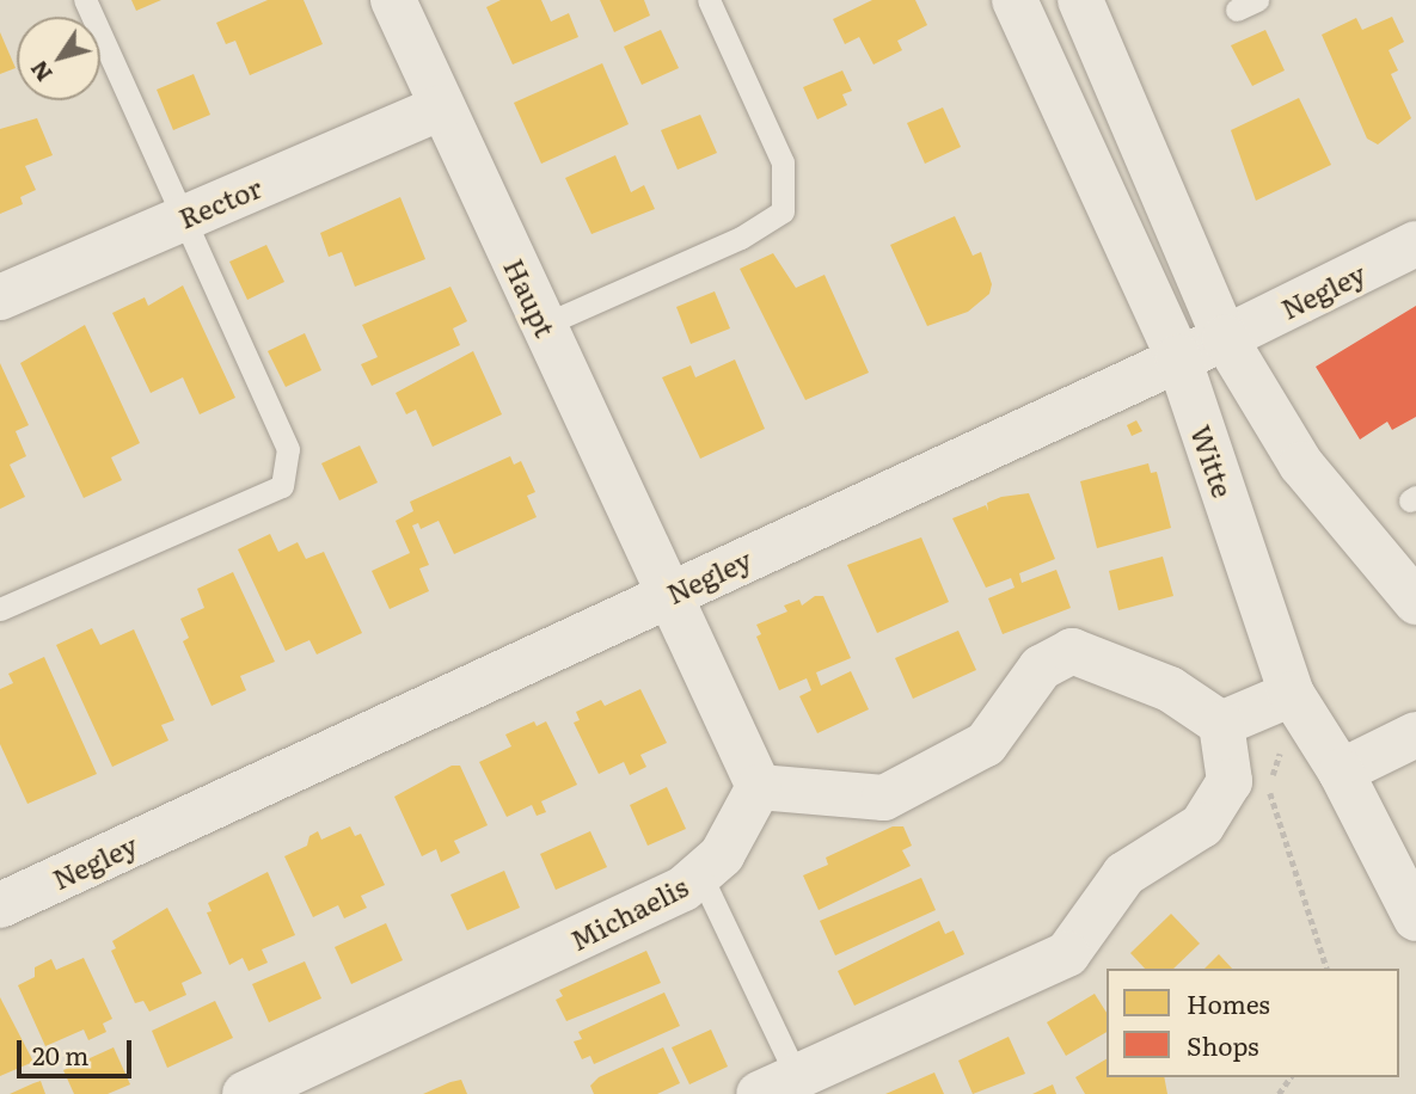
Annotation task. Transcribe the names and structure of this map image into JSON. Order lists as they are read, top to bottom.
{
  "streets": {
    "street": [
      "Rector",
      "Negley",
      "Haupt",
      "Witte",
      "Michaelis"
    ]
  },
  "crossings": [
    ["Rector", "Haupt"],
    ["Negley", "Haupt"],
    ["Negley", "Witte"],
    ["Haupt", "Michaelis"]
  ],
  "legend": ["Homes", "Shops"],
  "scale_bar": "20 m",
  "north": "bottom left"
}
